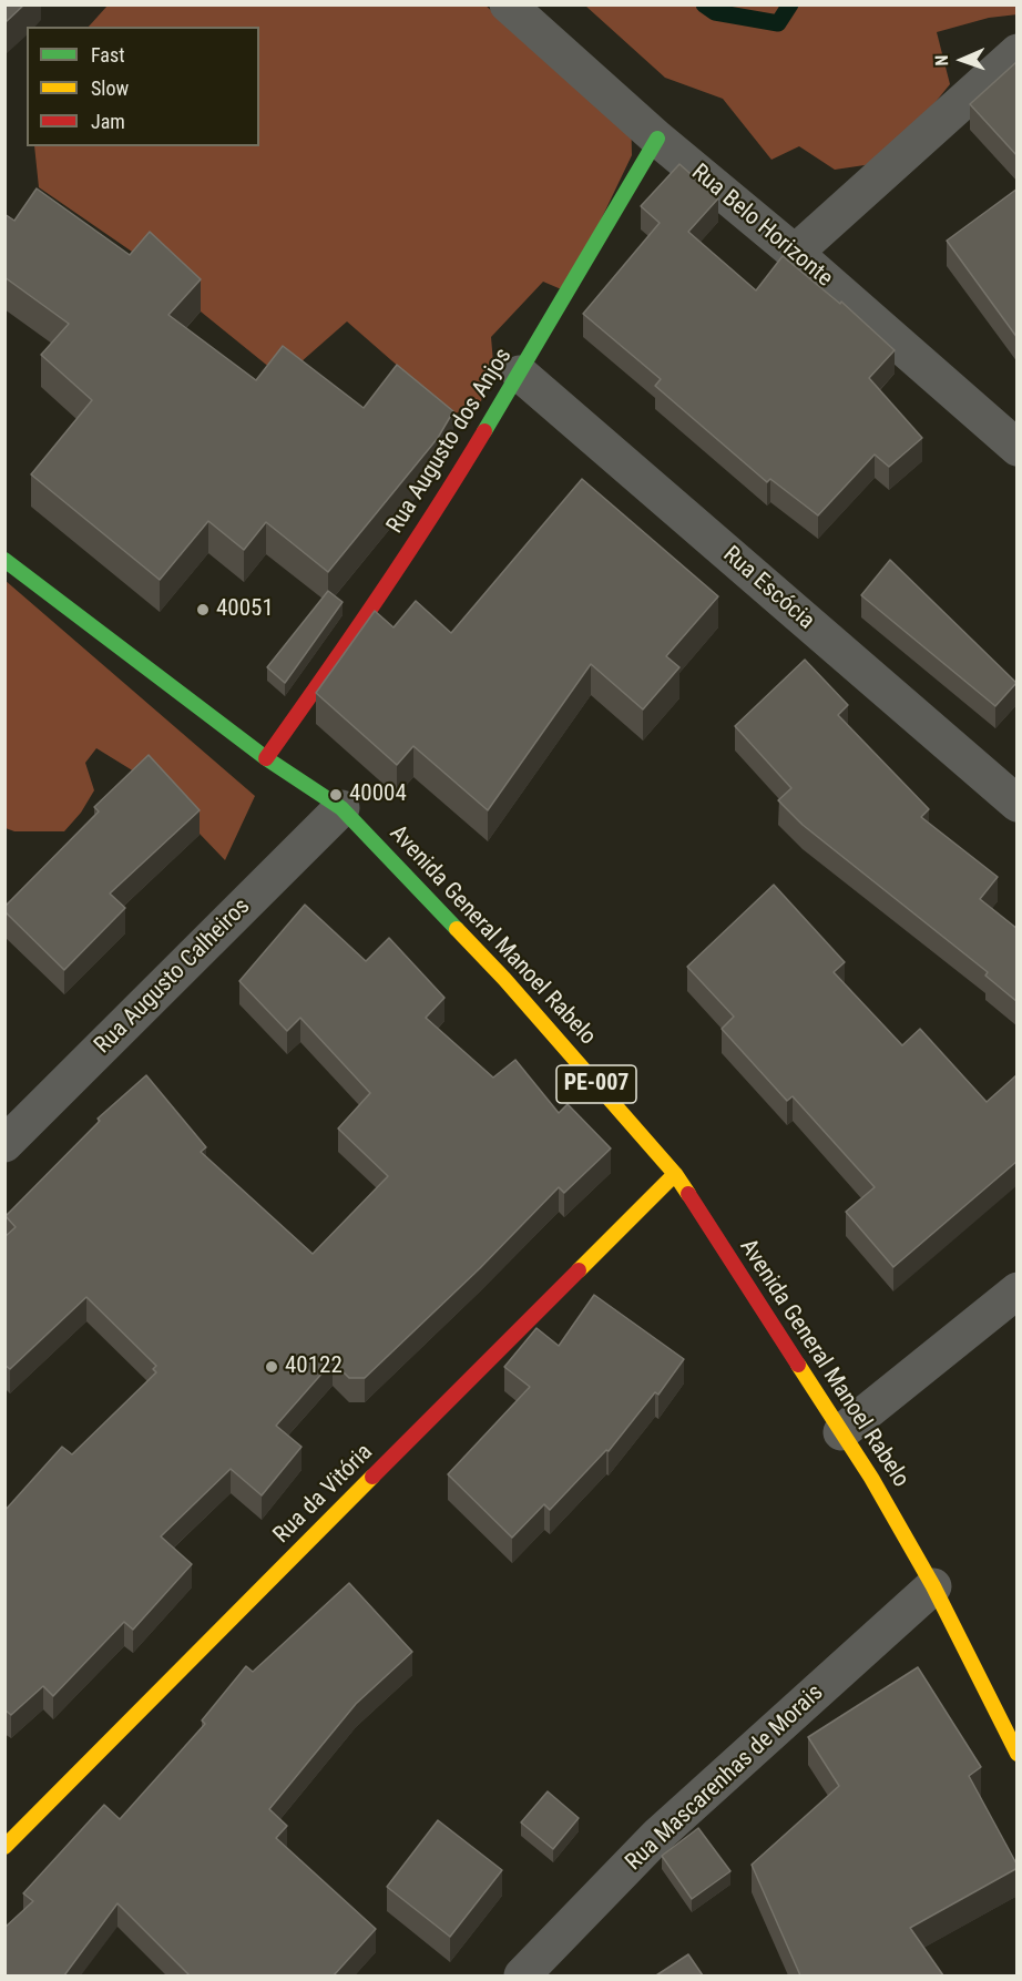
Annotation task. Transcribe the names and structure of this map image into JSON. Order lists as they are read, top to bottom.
{
  "streets": {
    "street": [
      "Rua Belo Horizonte",
      "Rua Augusto dos Anjos",
      "Rua Escócia",
      "Avenida General Manoel Rabelo",
      "Rua Augusto Calheiros",
      "PE-007",
      "Rua da Vitória",
      "Rua Mascarenhas de Morais"
    ]
  },
  "crossings": [
    ["Rua Belo Horizonte", "Rua Augusto dos Anjos"],
    ["Rua Augusto dos Anjos", "Rua Escócia"],
    ["Rua Augusto dos Anjos", "Avenida General Manoel Rabelo"],
    ["Avenida General Manoel Rabelo", "Rua Augusto Calheiros"],
    ["Avenida General Manoel Rabelo", "Rua da Vitória"],
    ["Avenida General Manoel Rabelo", "Rua Mascarenhas de Morais"]
  ],
  "places": ["40051", "40004", "40122"],
  "legend": ["Fast", "Slow", "Jam"],
  "north": "left"
}
